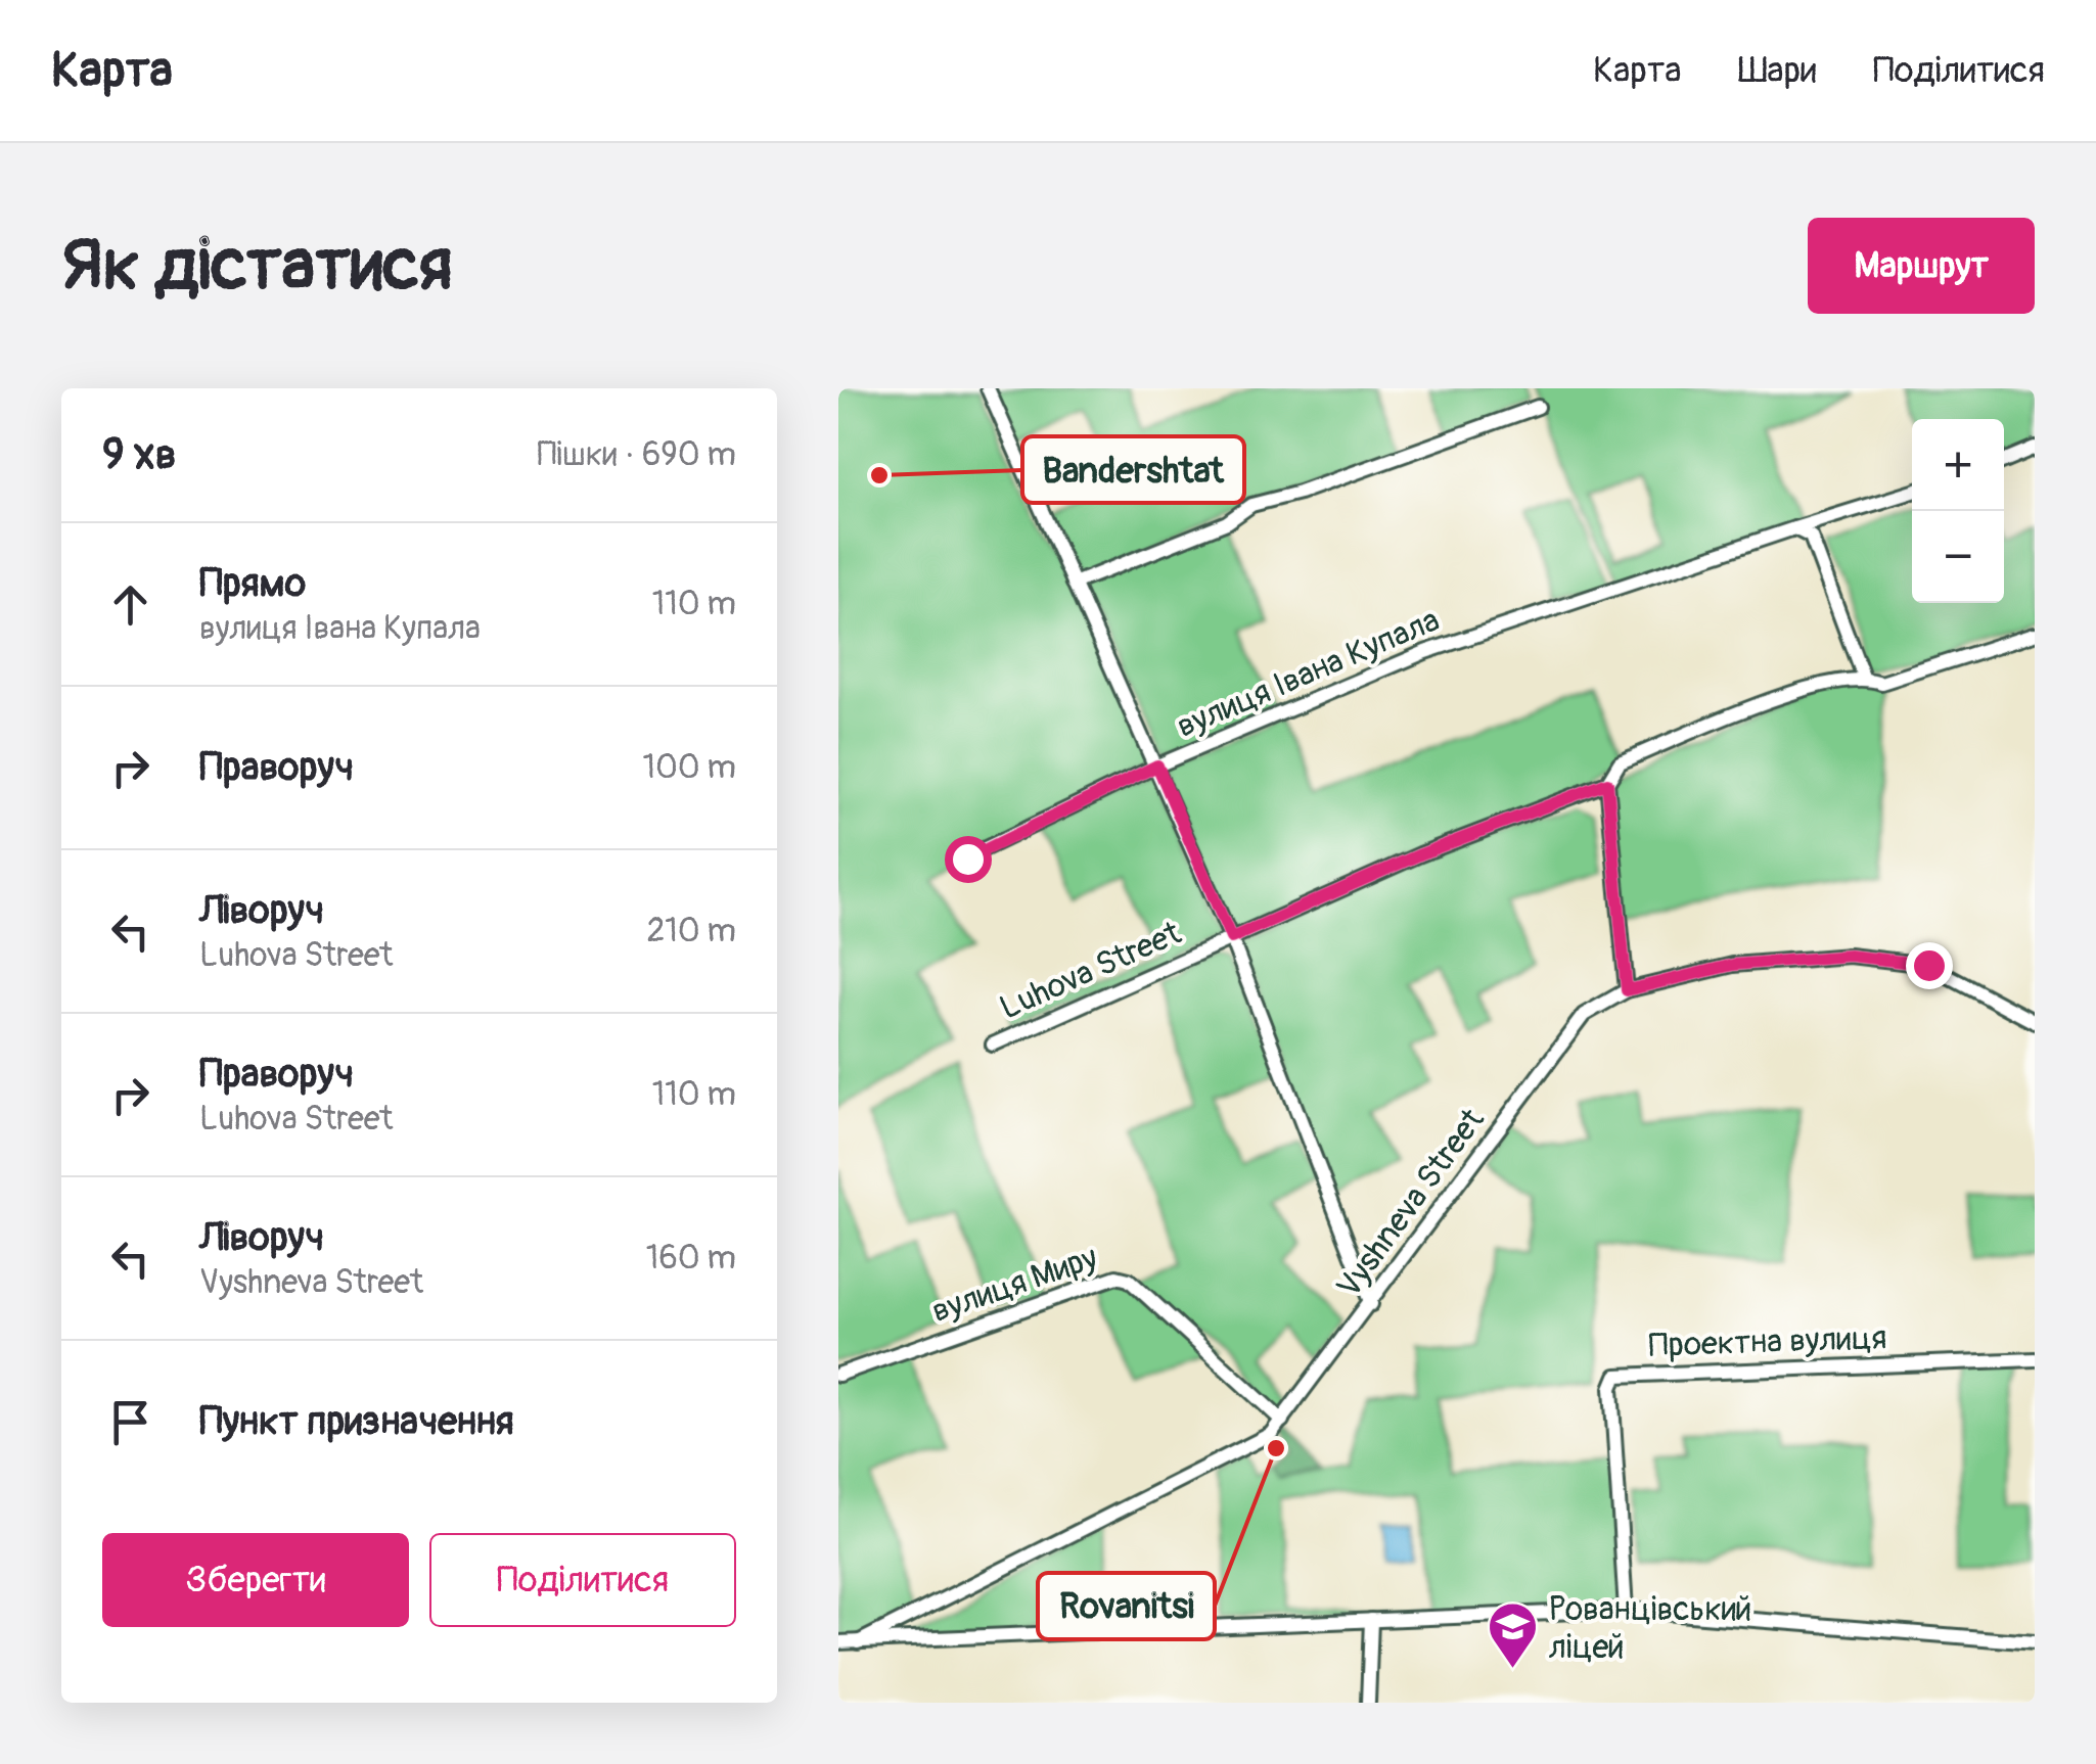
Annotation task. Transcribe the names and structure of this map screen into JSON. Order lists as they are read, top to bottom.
{
  "streets": {
    "street": [
      "вулиця Івана Купала",
      "Luhova Street",
      "Vyshneva Street",
      "вулиця Миру",
      "Проектна вулиця"
    ]
  },
  "crossings": [
    ["Vyshneva Street", "вулиця Миру"]
  ],
  "places": {
    "other": ["Bandershtat", "Rovanitsi"],
    "school or university": ["Рованцівський ліцей"]
  },
  "page": {
    "header": "Карта",
    "nav": ["Карта", "Шари", "Поділитися"],
    "buttons": [
      "Маршрут",
      ["Зберегти", "Поділитися"]
    ],
    "title": "Як дістатися",
    "heading": ["9 хв", "Пішки · 690 m"],
    "map_buttons": ["+", "−"],
    "list": [
      ["Прямо", "вулиця Івана Купала", "110 m"],
      ["Праворуч", "100 m"],
      ["Ліворуч", "Luhova Street", "210 m"],
      ["Праворуч", "Luhova Street", "110 m"],
      ["Ліворуч", "Vyshneva Street", "160 m"],
      "Пункт призначення"
    ]
  }
}
